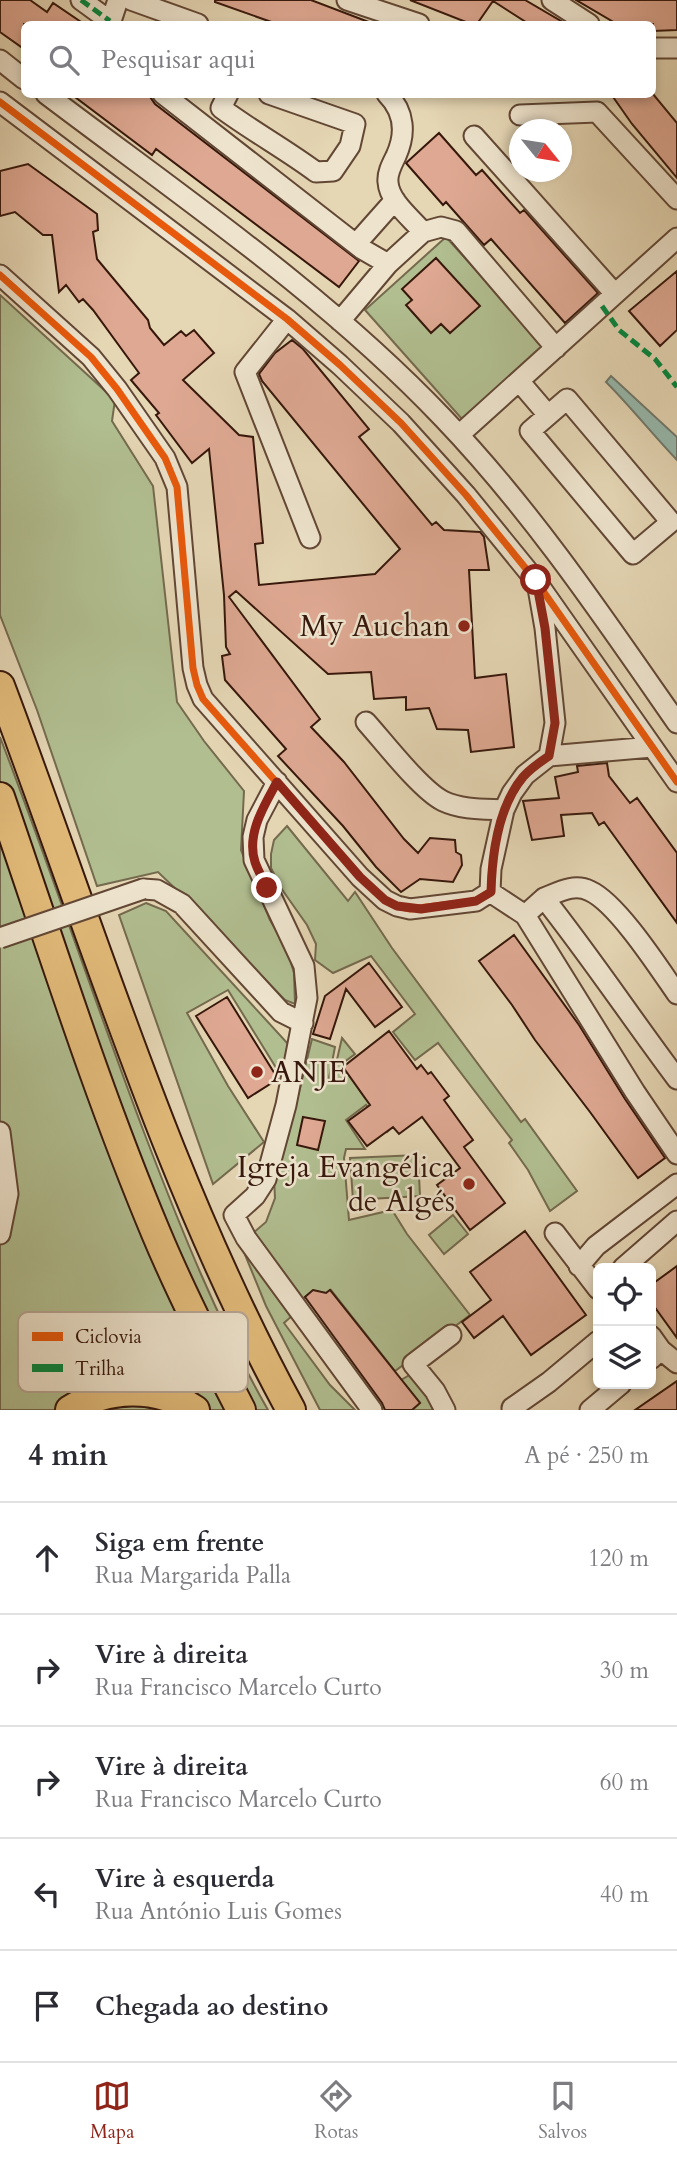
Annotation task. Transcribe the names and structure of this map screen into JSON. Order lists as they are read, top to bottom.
{
  "places": ["My Auchan", "ANJE", "Igreja Evangélica de Algés"],
  "legend": ["Ciclovia", "Trilha"],
  "north": "bottom right",
  "page": {
    "search": "Pesquisar aqui",
    "heading": ["4 min", "A pé · 250 m"],
    "list": [
      ["Siga em frente", "Rua Margarida Palla", "120 m"],
      ["Vire à direita", "Rua Francisco Marcelo Curto", "30 m"],
      ["Vire à direita", "Rua Francisco Marcelo Curto", "60 m"],
      ["Vire à esquerda", "Rua António Luis Gomes", "40 m"],
      "Chegada ao destino"
    ],
    "nav": ["Mapa", "Rotas", "Salvos"]
  }
}
